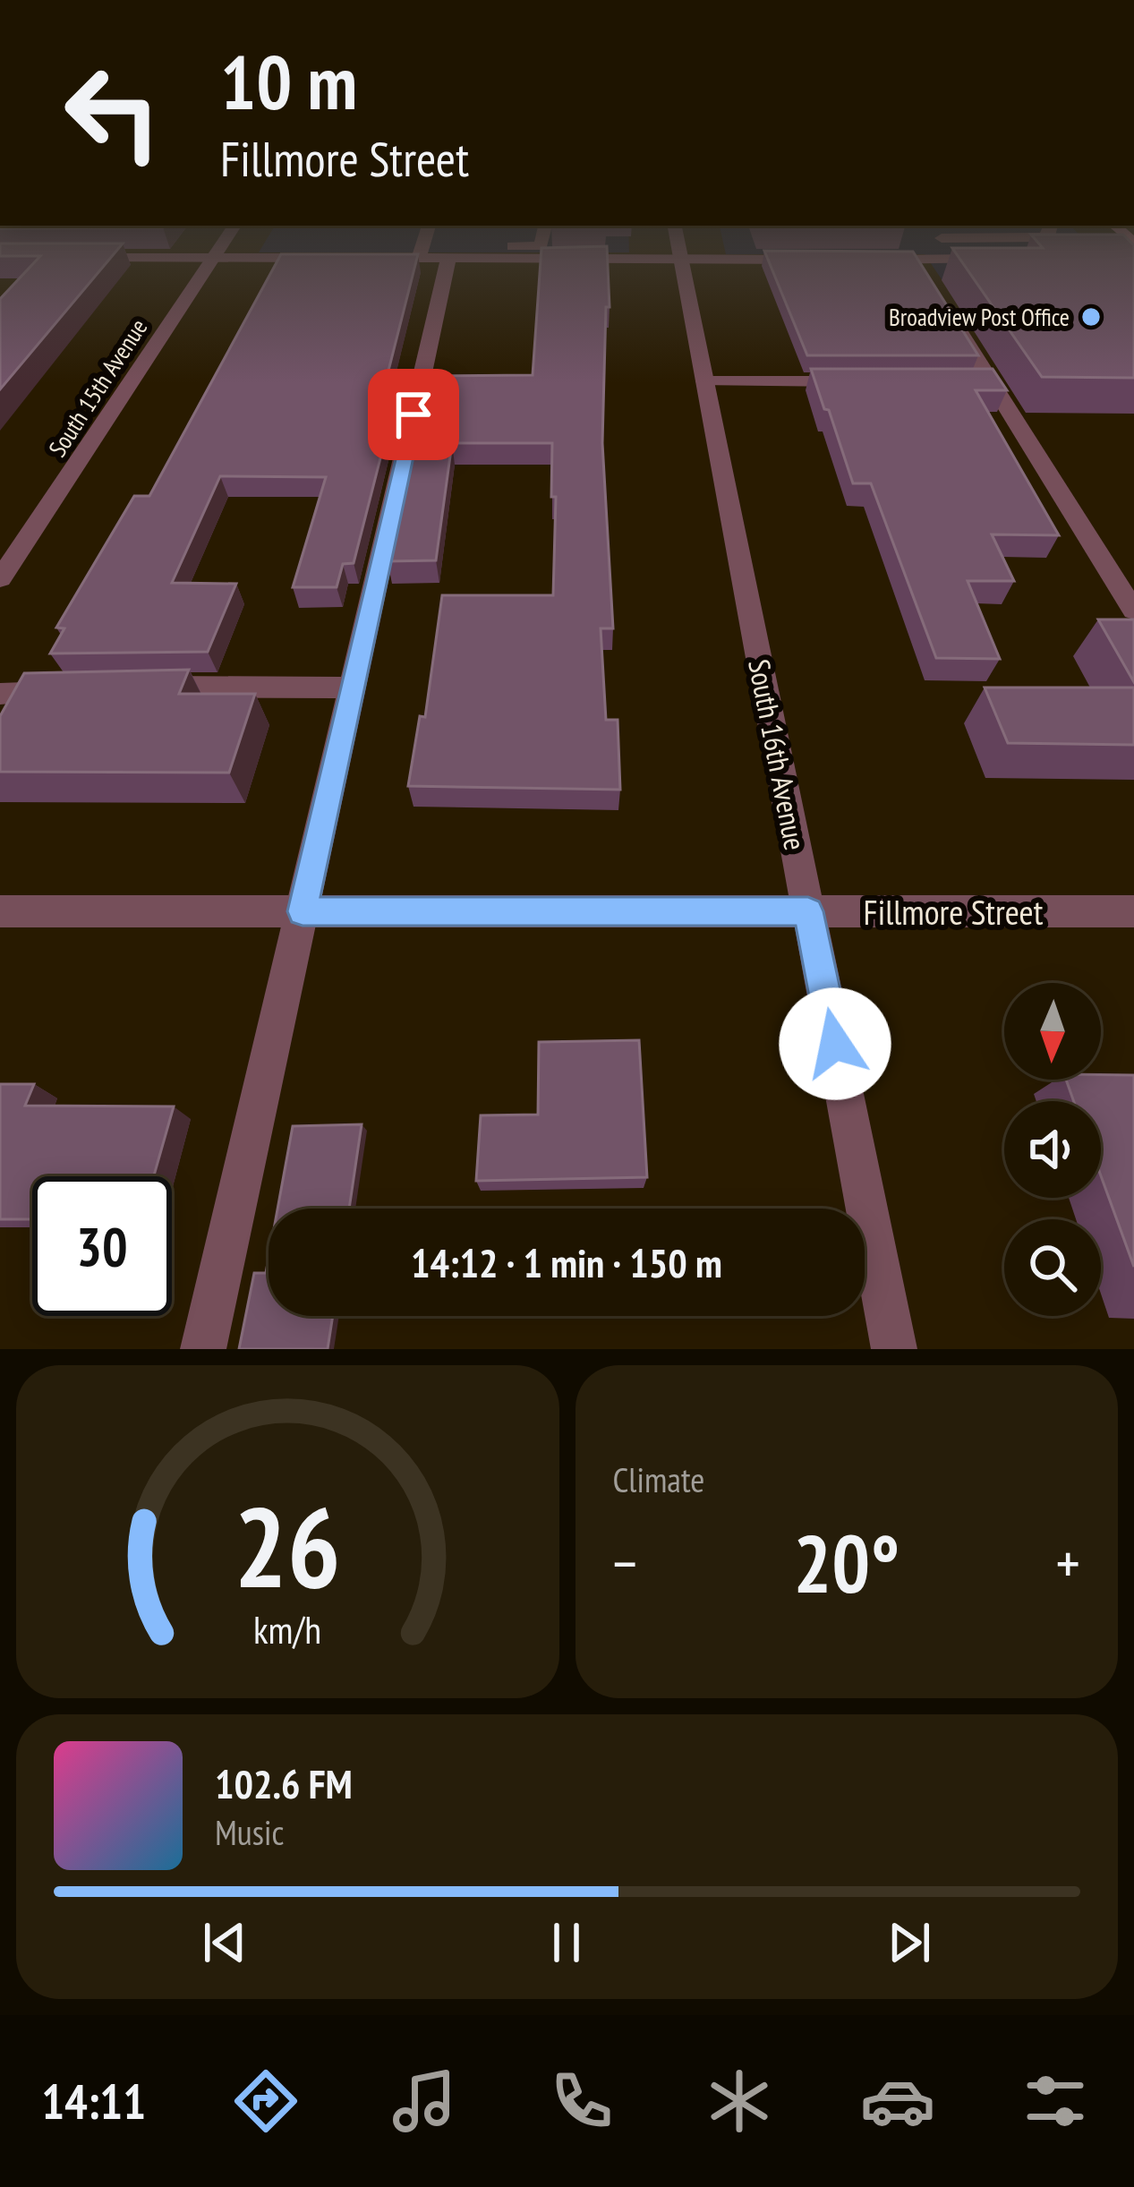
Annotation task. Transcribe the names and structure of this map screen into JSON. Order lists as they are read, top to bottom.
{
  "streets": {
    "street": ["South 15th Avenue", "South 16th Avenue", "Fillmore Street"]
  },
  "crossings": [
    ["South 16th Avenue", "Fillmore Street"]
  ],
  "places": ["Broadview Post Office"],
  "north": "bottom",
  "page": {
    "turn": ["10 m", "Fillmore Street"],
    "limit": "30",
    "trip": "14:12 · 1 min · 150 m",
    "tile": "Climate",
    "heat": ["−", "20°", "+"],
    "song": ["102.6 FM", "Music"],
    "tabs": "14:11",
    "gauge": ["26", "km/h"]
  }
}
